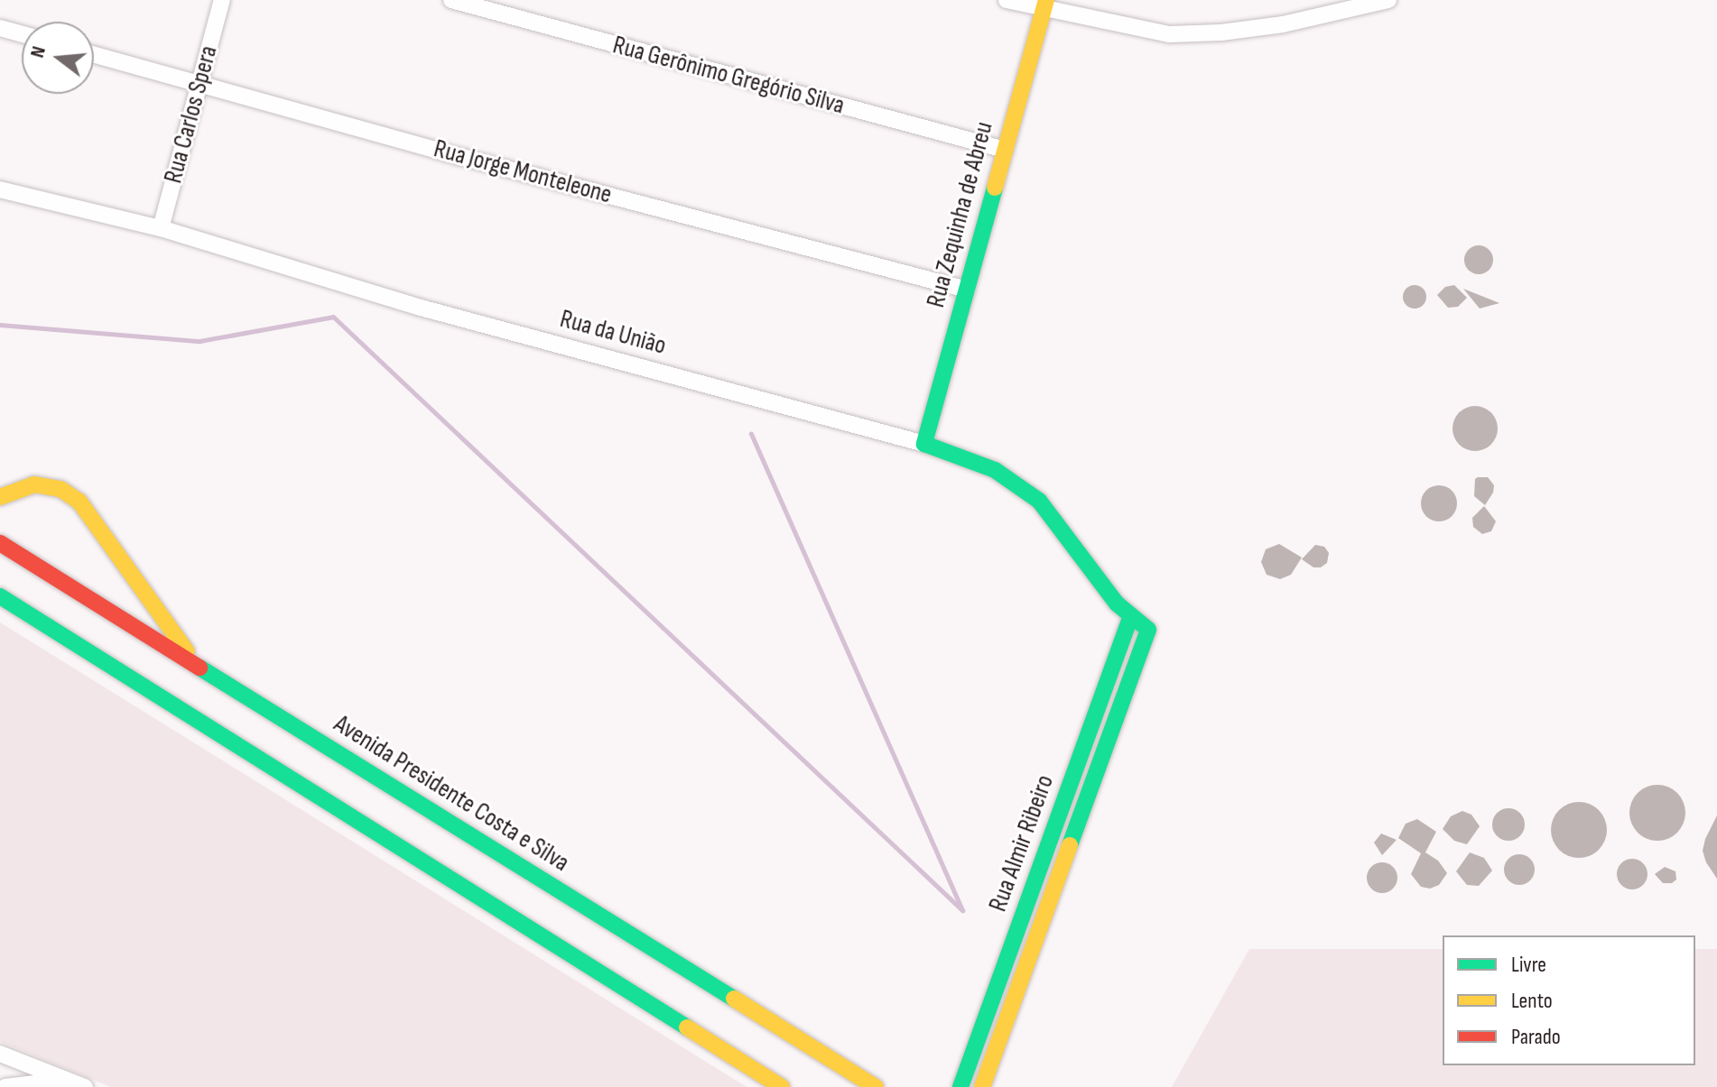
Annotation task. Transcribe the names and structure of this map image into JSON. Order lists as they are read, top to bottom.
{
  "streets": {
    "main road": [
      "Rua Zequinha de Abreu",
      "Rua da União",
      "Avenida Presidente Costa e Silva",
      "Rua Almir Ribeiro"
    ],
    "street": ["Rua Gerônimo Gregório Silva", "Rua Carlos Spera", "Rua Jorge Monteleone"]
  },
  "crossings": [
    ["Rua Gerônimo Gregório Silva", "Rua Zequinha de Abreu"],
    ["Rua Carlos Spera", "Rua Jorge Monteleone"],
    ["Rua Carlos Spera", "Rua da União"],
    ["Rua Jorge Monteleone", "Rua Zequinha de Abreu"],
    ["Rua Zequinha de Abreu", "Rua da União"],
    ["Rua da União", "Rua Almir Ribeiro"]
  ],
  "legend": ["Livre", "Lento", "Parado"],
  "north": "left"
}
